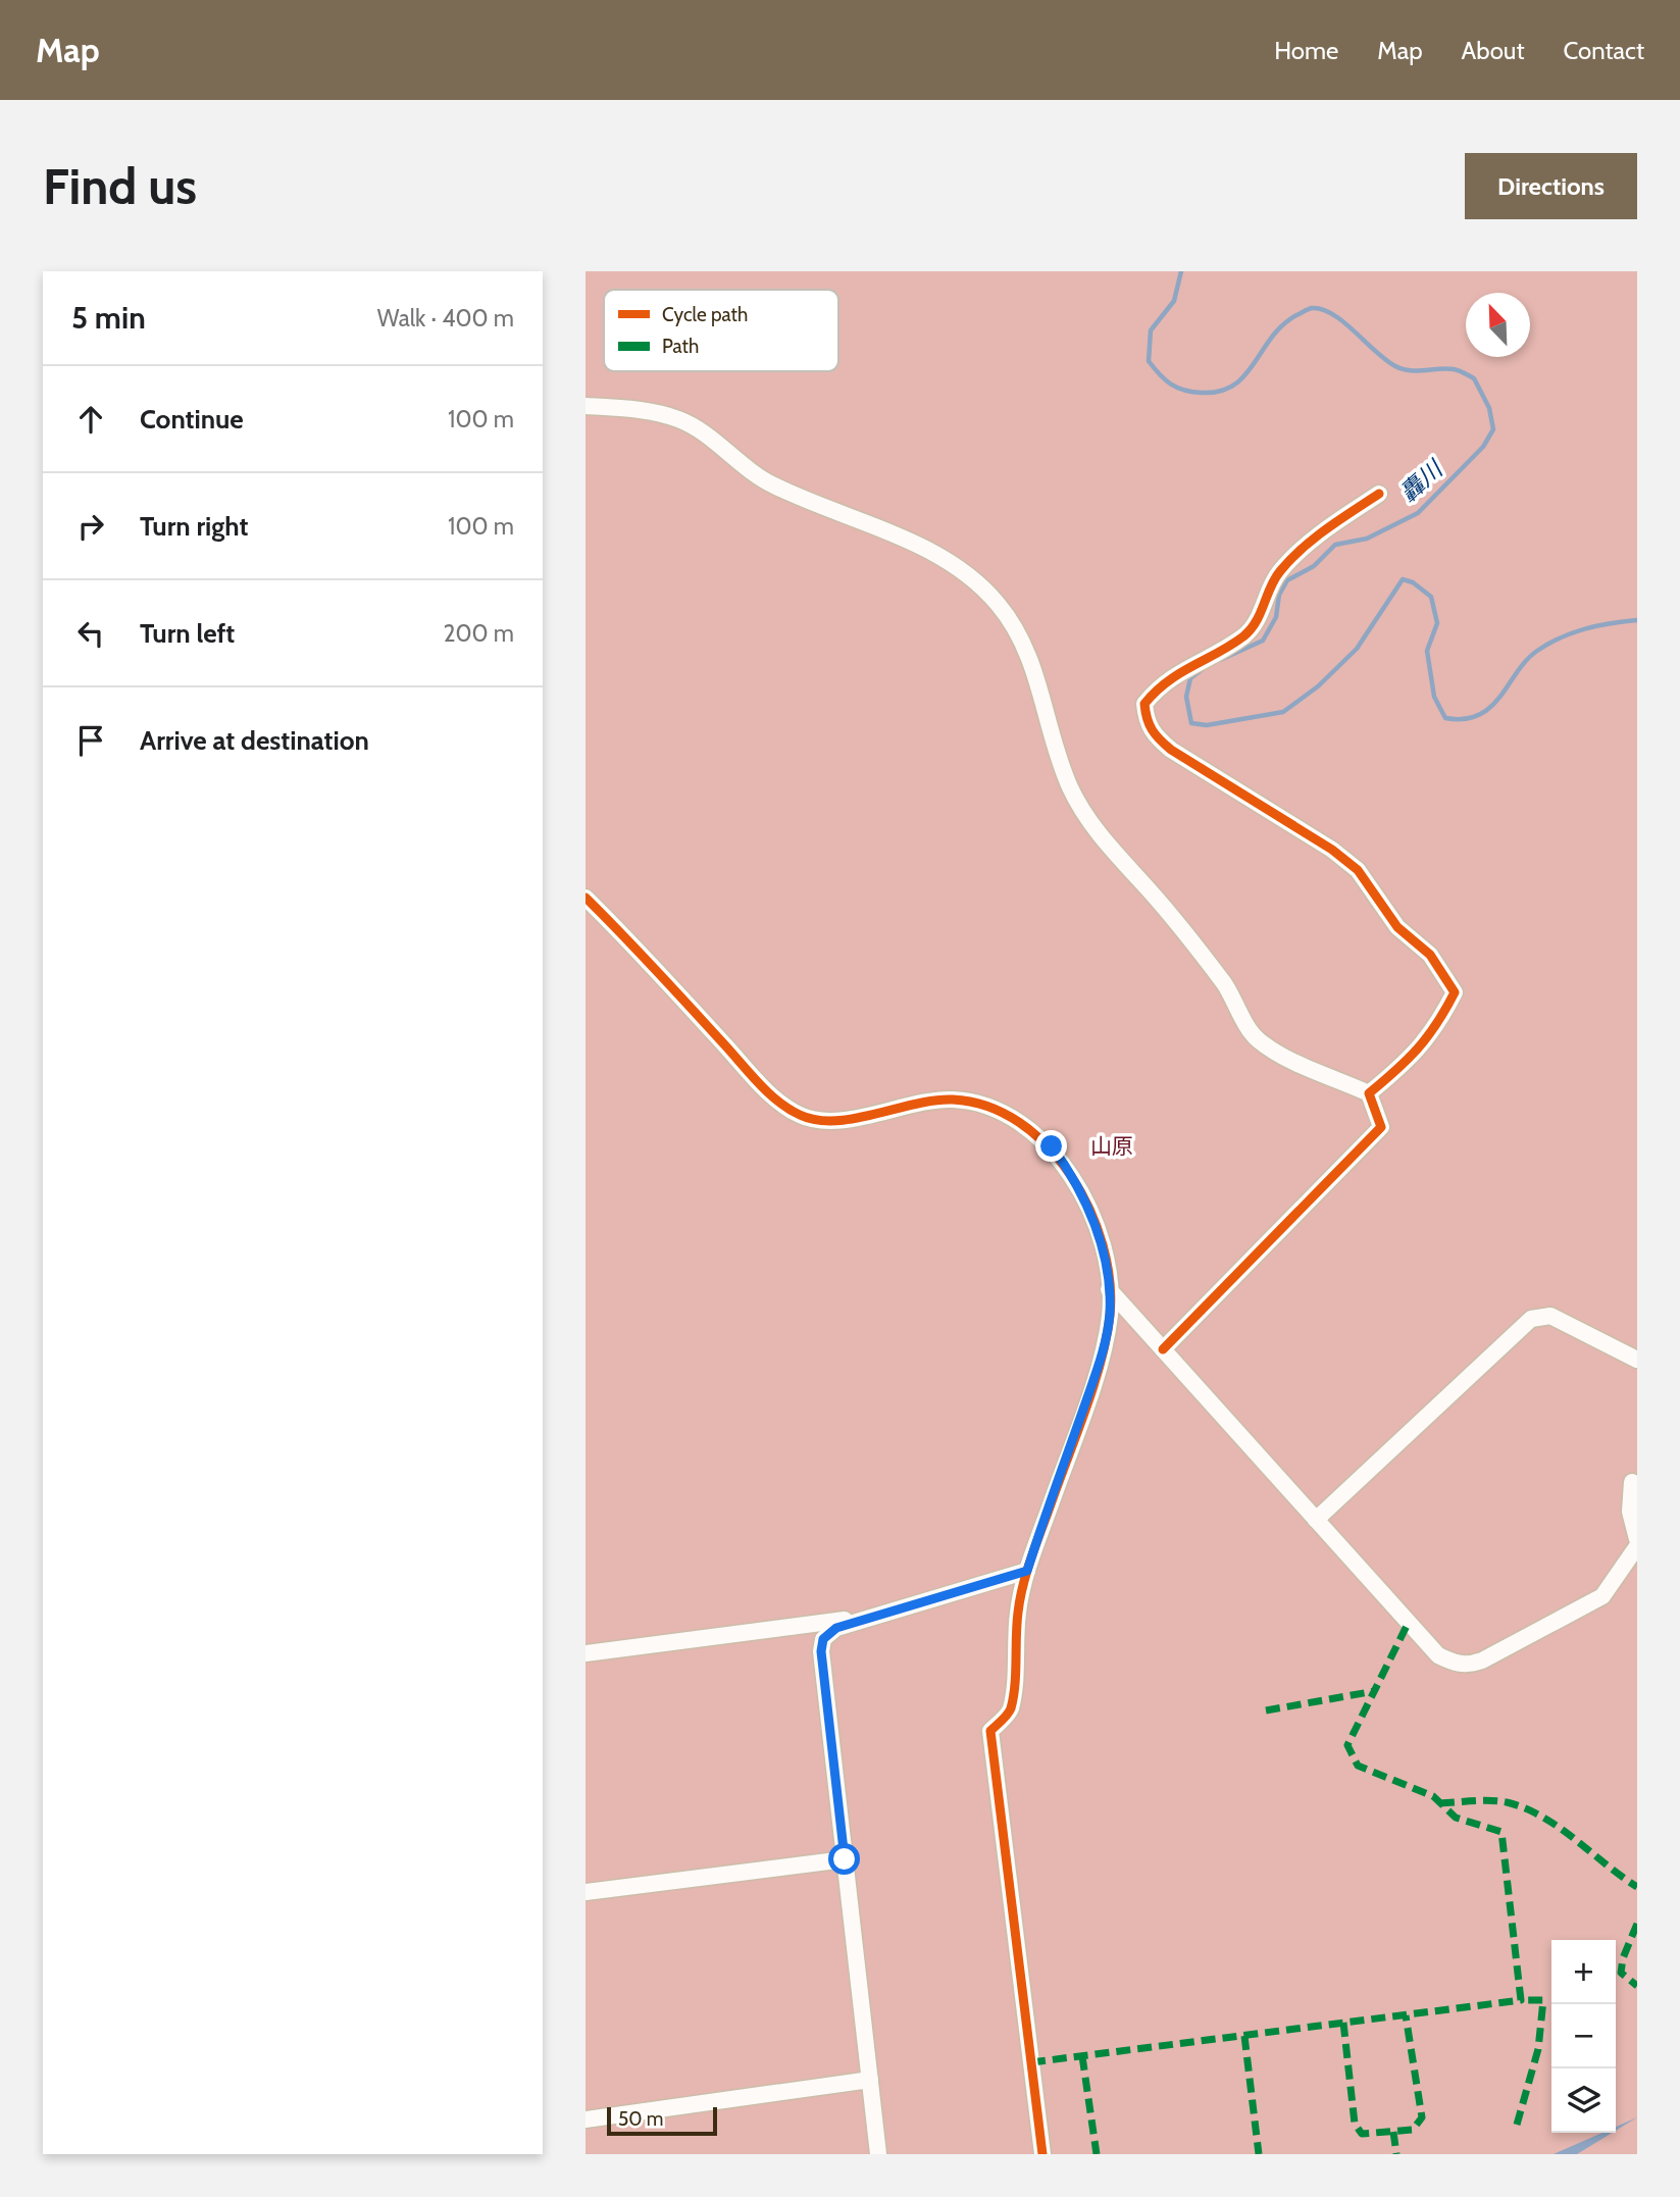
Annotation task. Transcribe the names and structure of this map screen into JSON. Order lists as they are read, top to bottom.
{
  "water": ["轟川"],
  "parks": ["山原"],
  "legend": ["Cycle path", "Path"],
  "scale_bar": "50 m",
  "north": "top left",
  "page": {
    "header": "Map",
    "nav": [
      "Home",
      "Map",
      "About",
      "Contact"
    ],
    "buttons": "Directions",
    "title": "Find us",
    "heading": ["5 min", "Walk · 400 m"],
    "list": [
      ["Continue", "100 m"],
      ["Turn right", "100 m"],
      ["Turn left", "200 m"],
      "Arrive at destination"
    ],
    "map_buttons": ["+", "−"],
    "scale": "50 m"
  }
}
